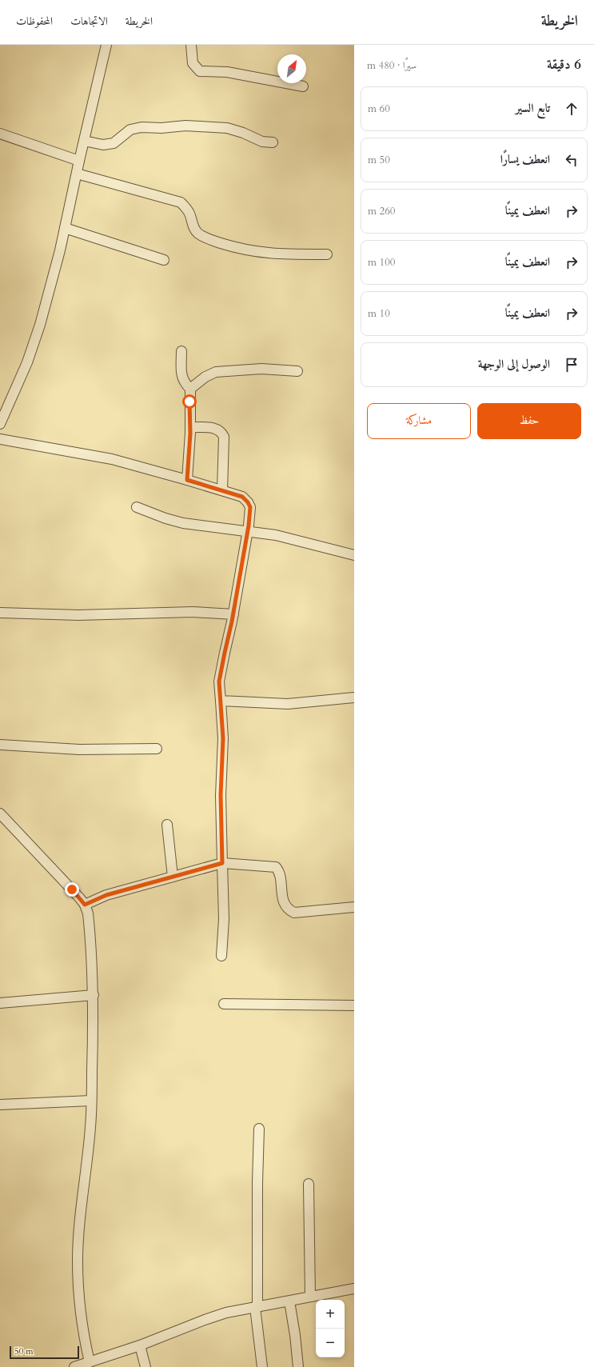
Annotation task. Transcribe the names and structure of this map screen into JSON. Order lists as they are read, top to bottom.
{
  "scale_bar": "50 m",
  "north": "top right",
  "page": {
    "header": "الخريطة",
    "nav": ["الخريطة", "الاتجاهات", "المحفوظات"],
    "heading": ["6 دقيقة", "سيرًا · 480 m"],
    "list": [
      ["تابع السير", "60 m"],
      ["انعطف يسارًا", "50 m"],
      ["انعطف يمينًا", "260 m"],
      ["انعطف يمينًا", "100 m"],
      ["انعطف يمينًا", "10 m"],
      "الوصول إلى الوجهة"
    ],
    "buttons": ["حفظ", "مشاركة"],
    "map_buttons": ["+", "−"],
    "scale": "50 m"
  }
}
